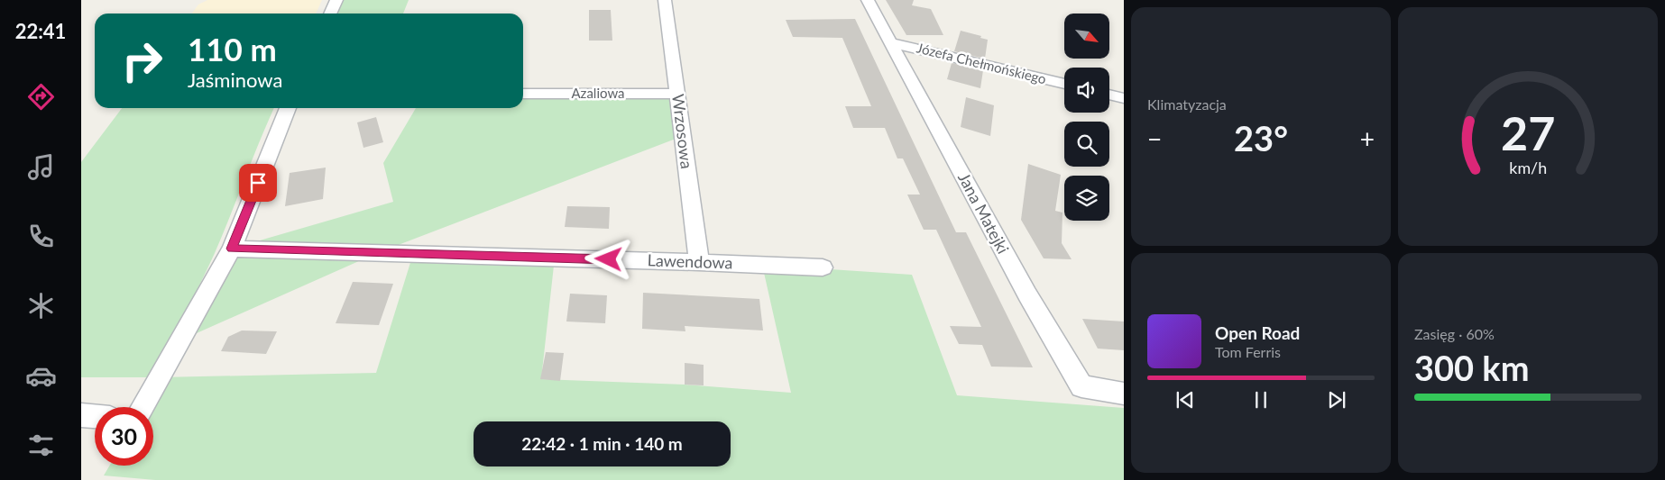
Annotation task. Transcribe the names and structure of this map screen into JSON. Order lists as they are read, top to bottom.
{
  "streets": {
    "street": [
      "Józefa Chełmońskiego",
      "Azaliowa",
      "Wrzosowa",
      "Jana Matejki",
      "Lawendowa"
    ]
  },
  "crossings": [
    ["Józefa Chełmońskiego", "Jana Matejki"],
    ["Azaliowa", "Wrzosowa"],
    ["Wrzosowa", "Lawendowa"]
  ],
  "north": "bottom right",
  "page": {
    "tabs": "22:41",
    "tile": [
      "Klimatyzacja",
      ["Zasięg · 60%", "300 km"]
    ],
    "turn": ["110 m", "Jaśminowa"],
    "heat": ["−", "23°", "+"],
    "song": ["Open Road", "Tom Ferris"],
    "limit": "30",
    "trip": "22:42 · 1 min · 140 m",
    "gauge": ["27", "km/h"]
  }
}
